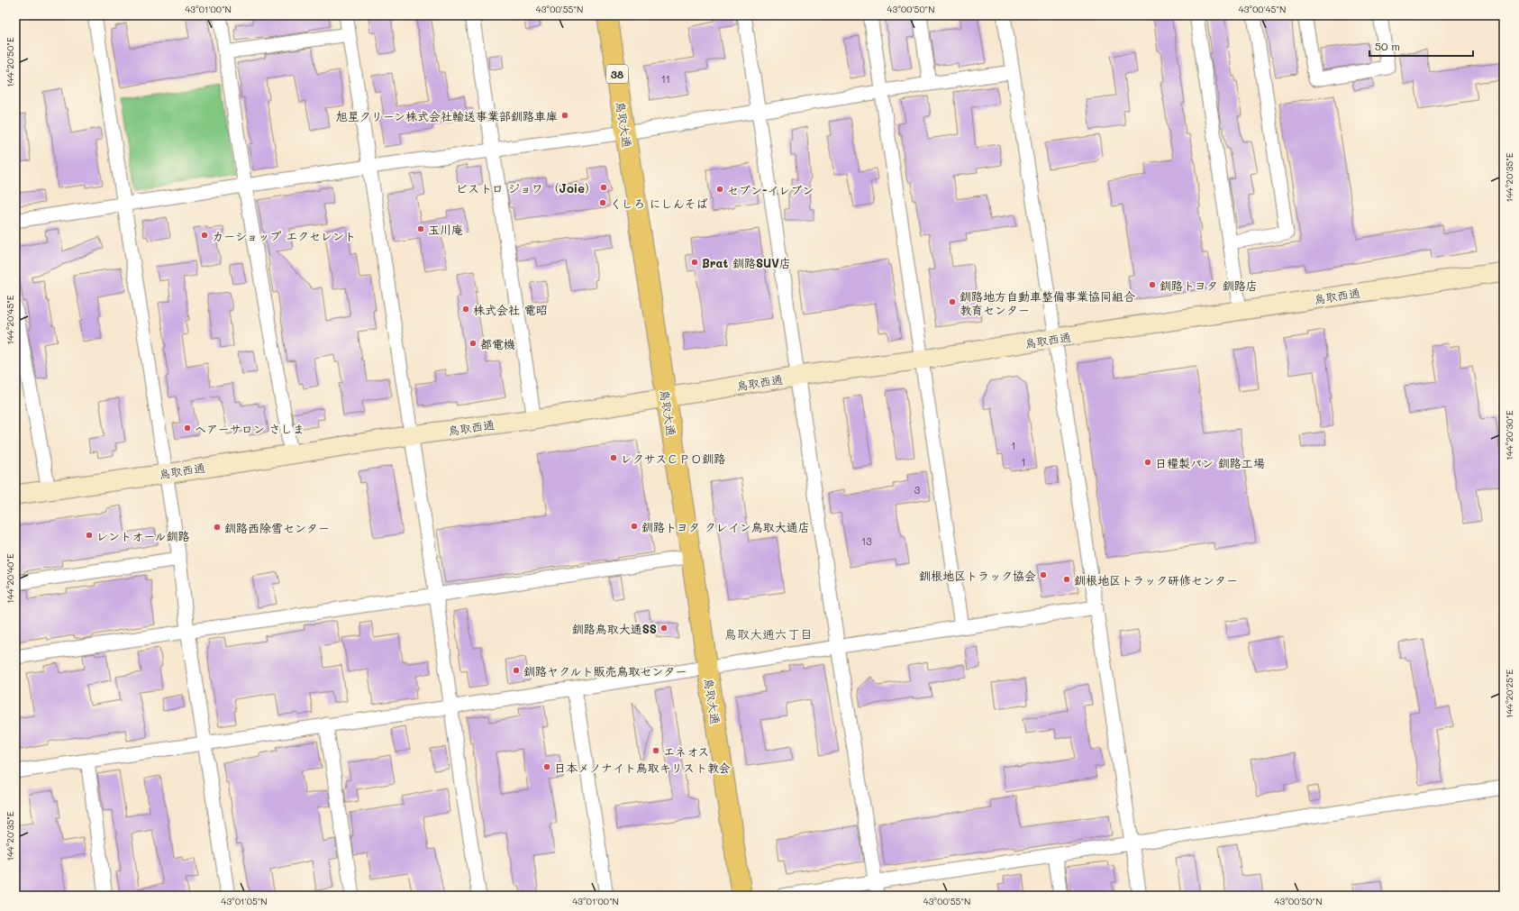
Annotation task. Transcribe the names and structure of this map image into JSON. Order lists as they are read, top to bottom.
{
  "streets": {
    "highway": ["38", "鳥取大通"],
    "street": ["鳥取西通"]
  },
  "crossings": [
    ["鳥取大通", "鳥取西通"]
  ],
  "districts": ["鳥取大通六丁目"],
  "places": [
    "旭星クリーン株式会社輸送事業部釧路車庫",
    "ビストロ ジョワ （Joie）",
    "セブン-イレブン",
    "くしろ にしんそば",
    "玉川庵",
    "カーショップ エクセレント",
    "Brat 釧路SUV店",
    "釧路トヨタ 釧路店",
    "釧路地方自動車整備事業協同組合 教育センター",
    "株式会社 電昭",
    "都電機",
    "ヘアーサロン さしま",
    "レクサスＣＰＯ釧路",
    "日糧製パン 釧路工場",
    "釧路トヨタ クレイン鳥取大通店",
    "釧路西除雪センター",
    "レントオール釧路",
    "釧根地区トラック協会",
    "釧根地区トラック研修センター",
    "釧路鳥取大通SS",
    "釧路ヤクルト販売鳥取センター",
    "エネオス",
    "日本メノナイト鳥取キリスト教会"
  ],
  "house_numbers": [
    "11",
    "1",
    "1",
    "3",
    "13"
  ],
  "scale_bar": "50 m",
  "coordinates": [
    "43°01'00\"N",
    "43°00'55\"N",
    "43°00'50\"N",
    "43°00'45\"N",
    "144°20'50\"E",
    "144°20'35\"E",
    "144°20'45\"E",
    "144°20'30\"E",
    "144°20'40\"E",
    "144°20'25\"E",
    "43°01'05\"N"
  ]
}
